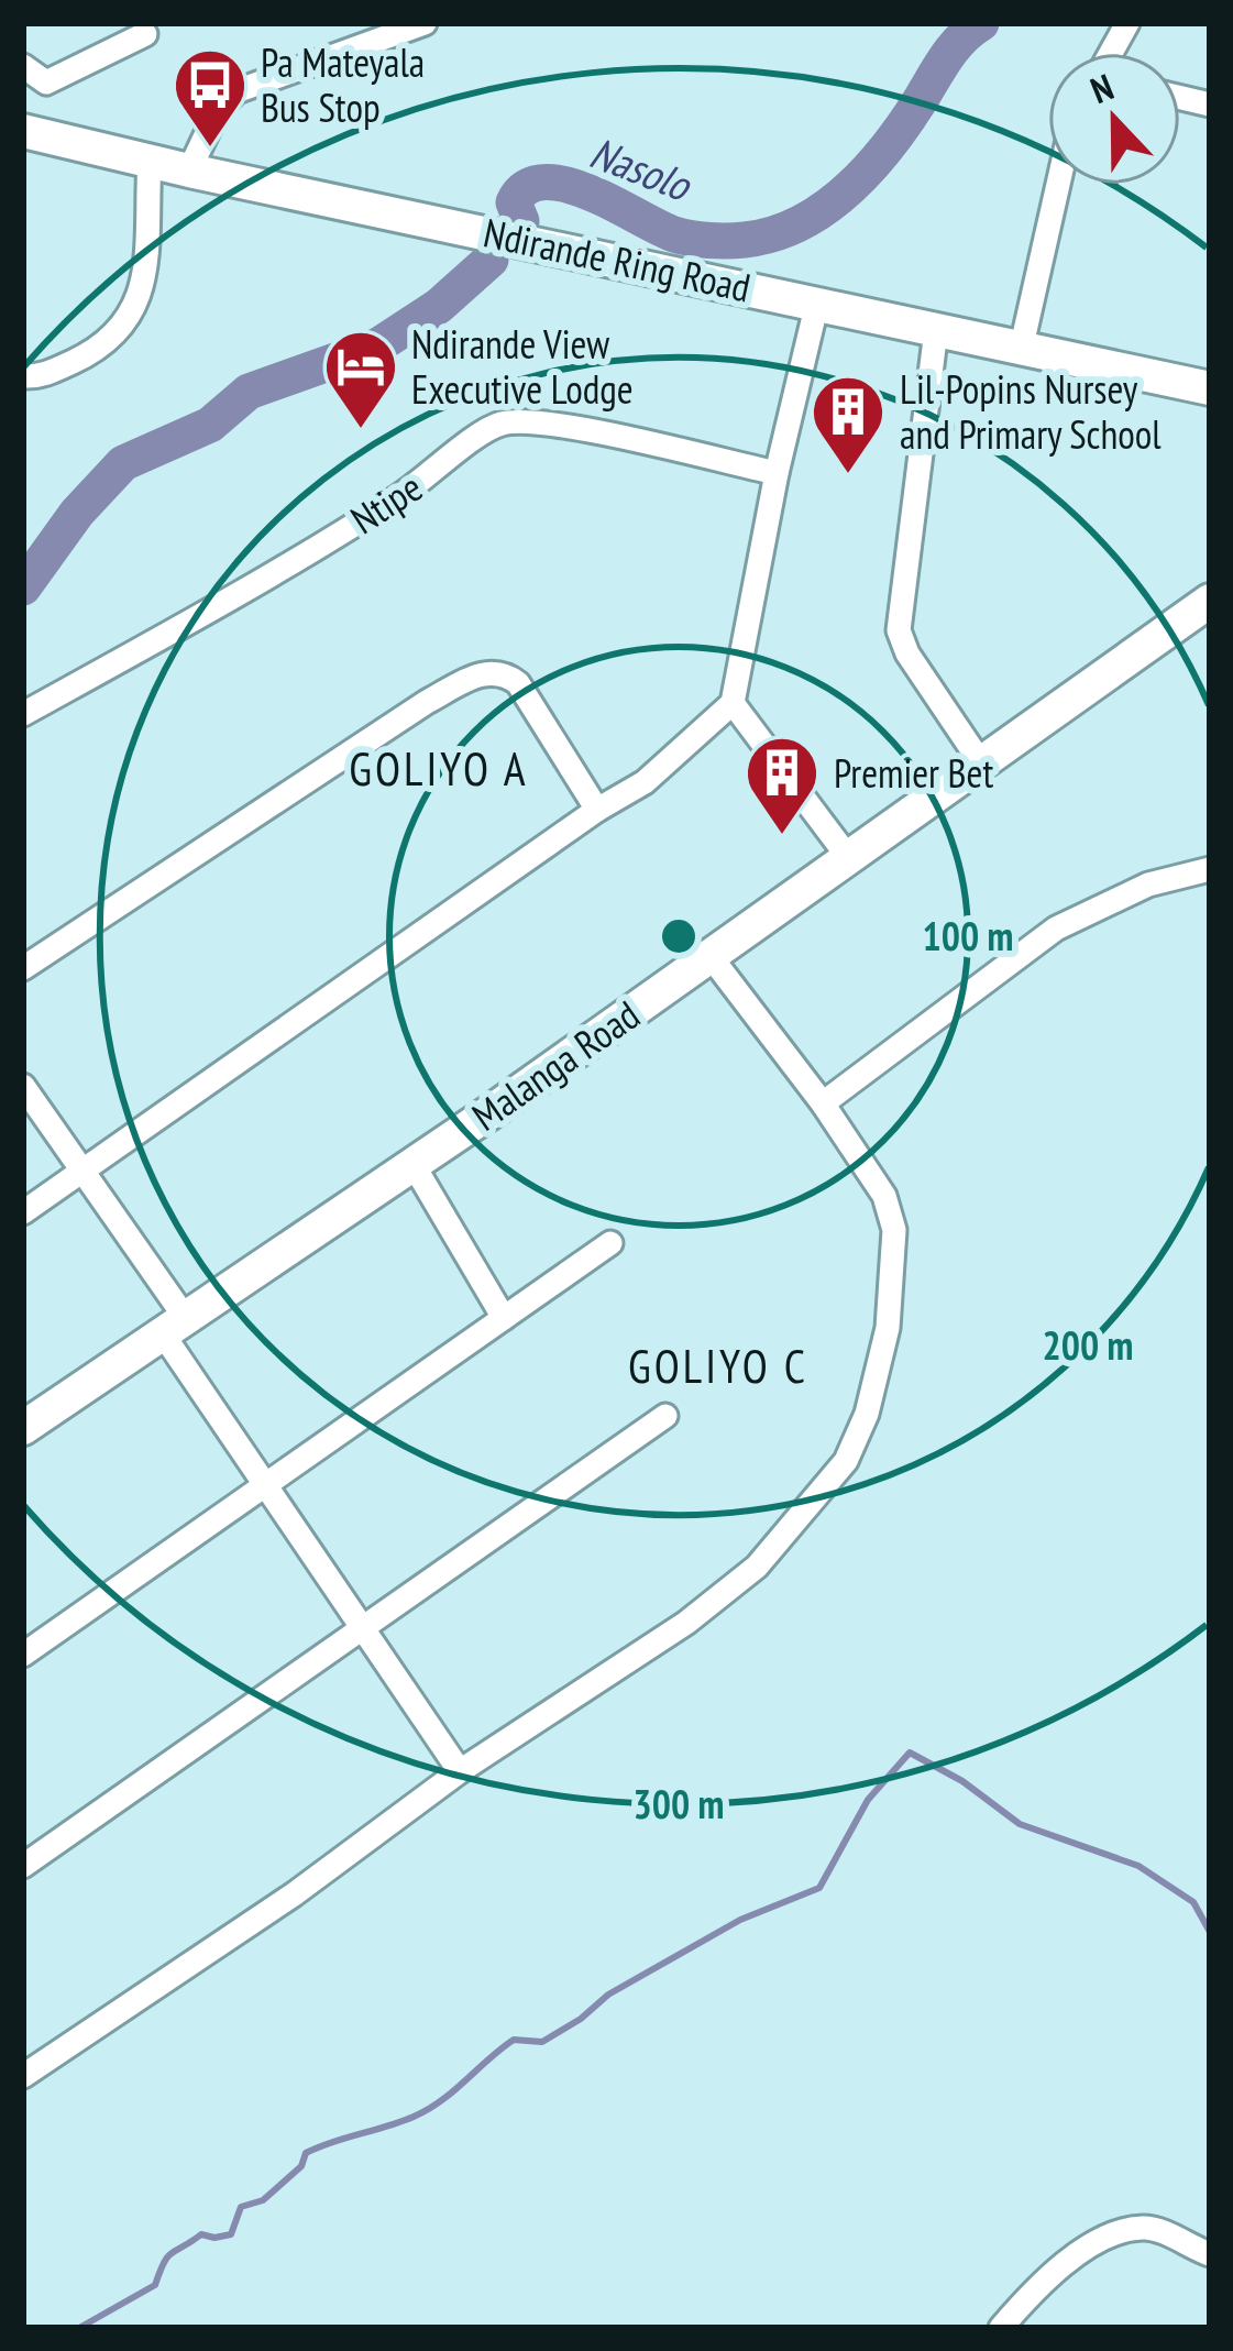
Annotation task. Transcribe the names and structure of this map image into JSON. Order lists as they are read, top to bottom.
{
  "streets": {
    "street": ["Ndirande Ring Road", "Ntipe", "Malanga Road"]
  },
  "districts": ["GOLIYO A", "GOLIYO C"],
  "water": ["Nasolo"],
  "places": {
    "bus stop": ["Pa Mateyala Bus Stop"],
    "hotel": ["Ndirande View Executive Lodge"],
    "building": ["Lil-Popins Nursey and Primary School", "Premier Bet"]
  },
  "north": "top",
  "rings": ["100 m", "200 m", "300 m"]
}
